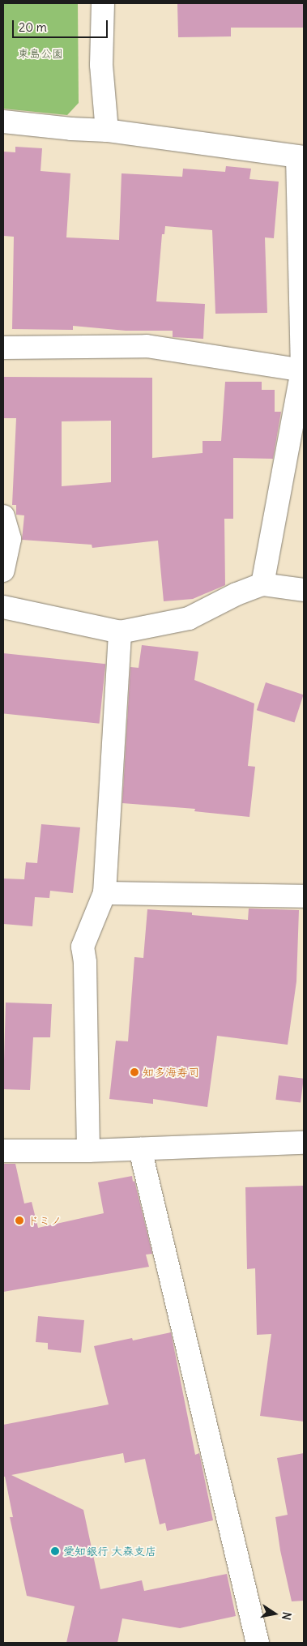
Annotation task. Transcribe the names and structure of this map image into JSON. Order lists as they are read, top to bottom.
{
  "parks": ["東島公園"],
  "places": ["知多海寿司", "ドミノ", "愛知銀行 大森支店"],
  "scale_bar": "20 m",
  "north": "right"
}
